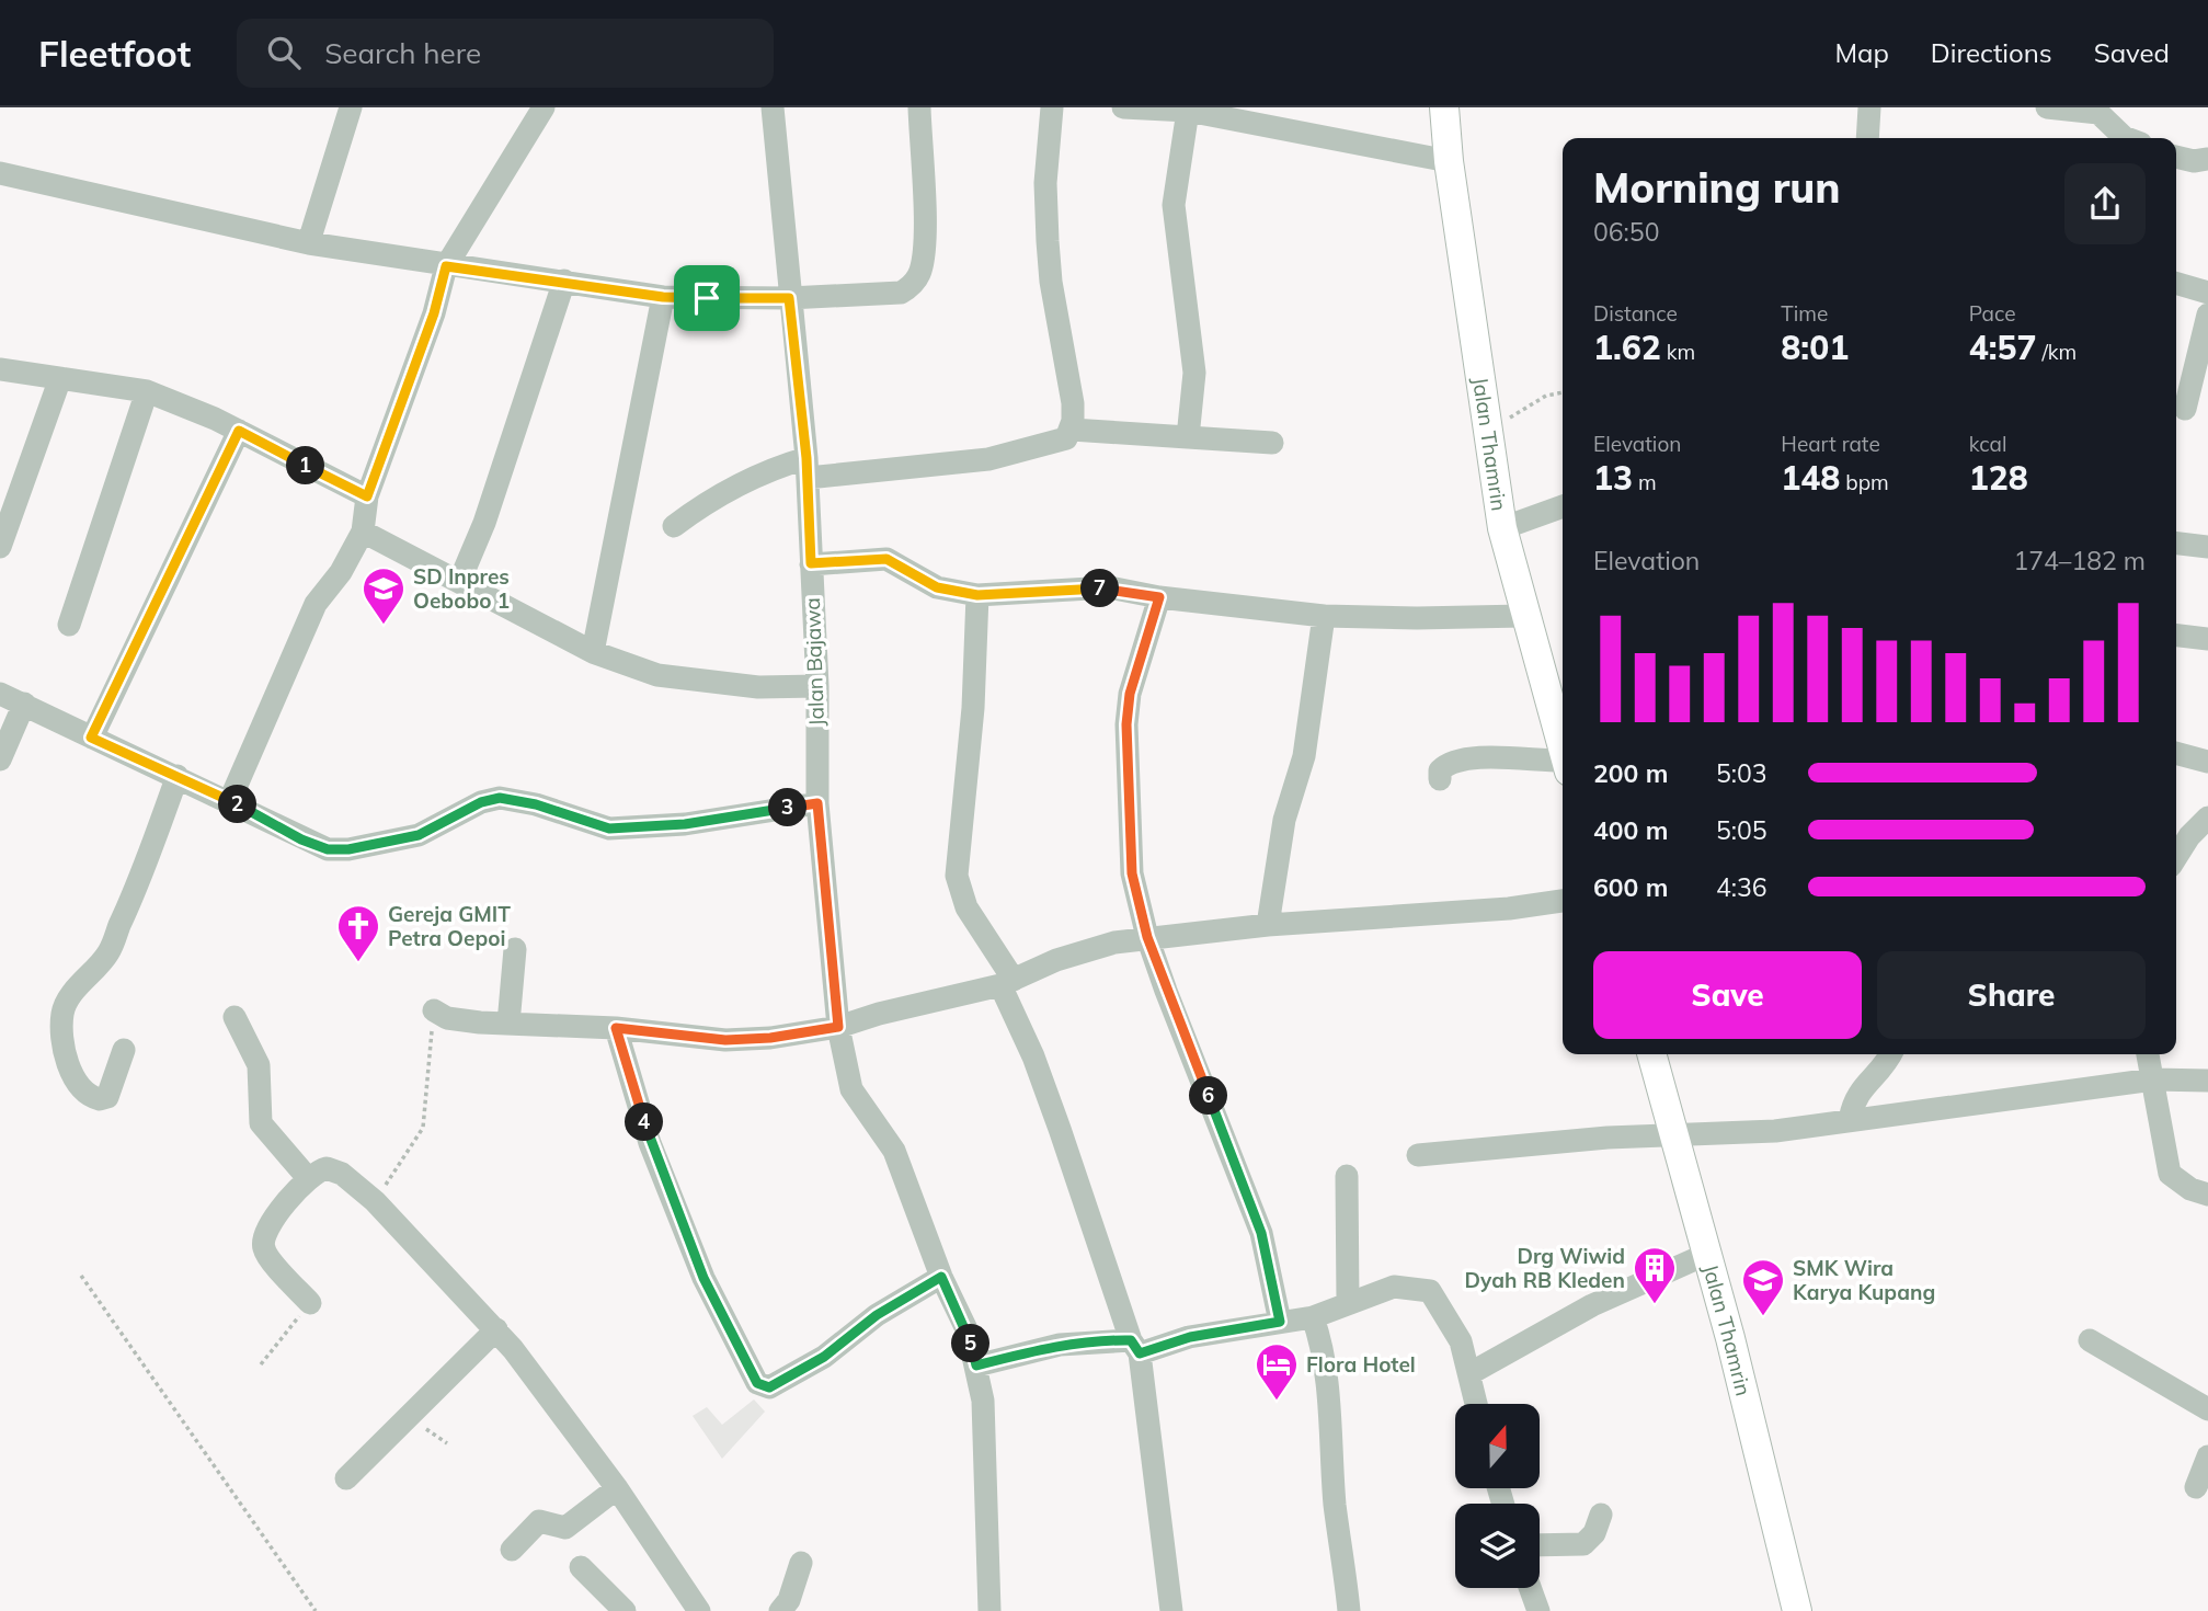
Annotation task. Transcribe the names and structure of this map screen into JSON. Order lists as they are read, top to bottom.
{
  "streets": {
    "main road": ["Jalan Thamrin"],
    "street": ["Jalan Bajawa"]
  },
  "places": {
    "school or university": ["SD Inpres Oebobo 1", "SMK Wira Karya Kupang"],
    "church": ["Gereja GMIT Petra Oepoi"],
    "building": ["Drg Wiwid Dyah RB Kleden"],
    "hotel": ["Flora Hotel"]
  },
  "north": "top",
  "page": {
    "header": "Fleetfoot",
    "search": "Search here",
    "nav": ["Map", "Directions", "Saved"],
    "heading": ["Morning run", "06:50"],
    "stats": [
      ["Distance", "1.62 km"],
      ["Time", "8:01"],
      ["Pace", "4:57 /km"],
      ["Elevation", "13 m"],
      ["Heart rate", "148 bpm"],
      ["kcal", "128"]
    ],
    "pins": [
      "1",
      "7",
      "2",
      "3",
      "6",
      "4",
      "5"
    ],
    "chart": ["Elevation", "174–182 m"],
    "list": [
      {
        "name": "200 m",
        "note": "5:03"
      },
      {
        "name": "400 m",
        "note": "5:05"
      },
      {
        "name": "600 m",
        "note": "4:36"
      }
    ],
    "buttons": ["Save", "Share"]
  }
}
